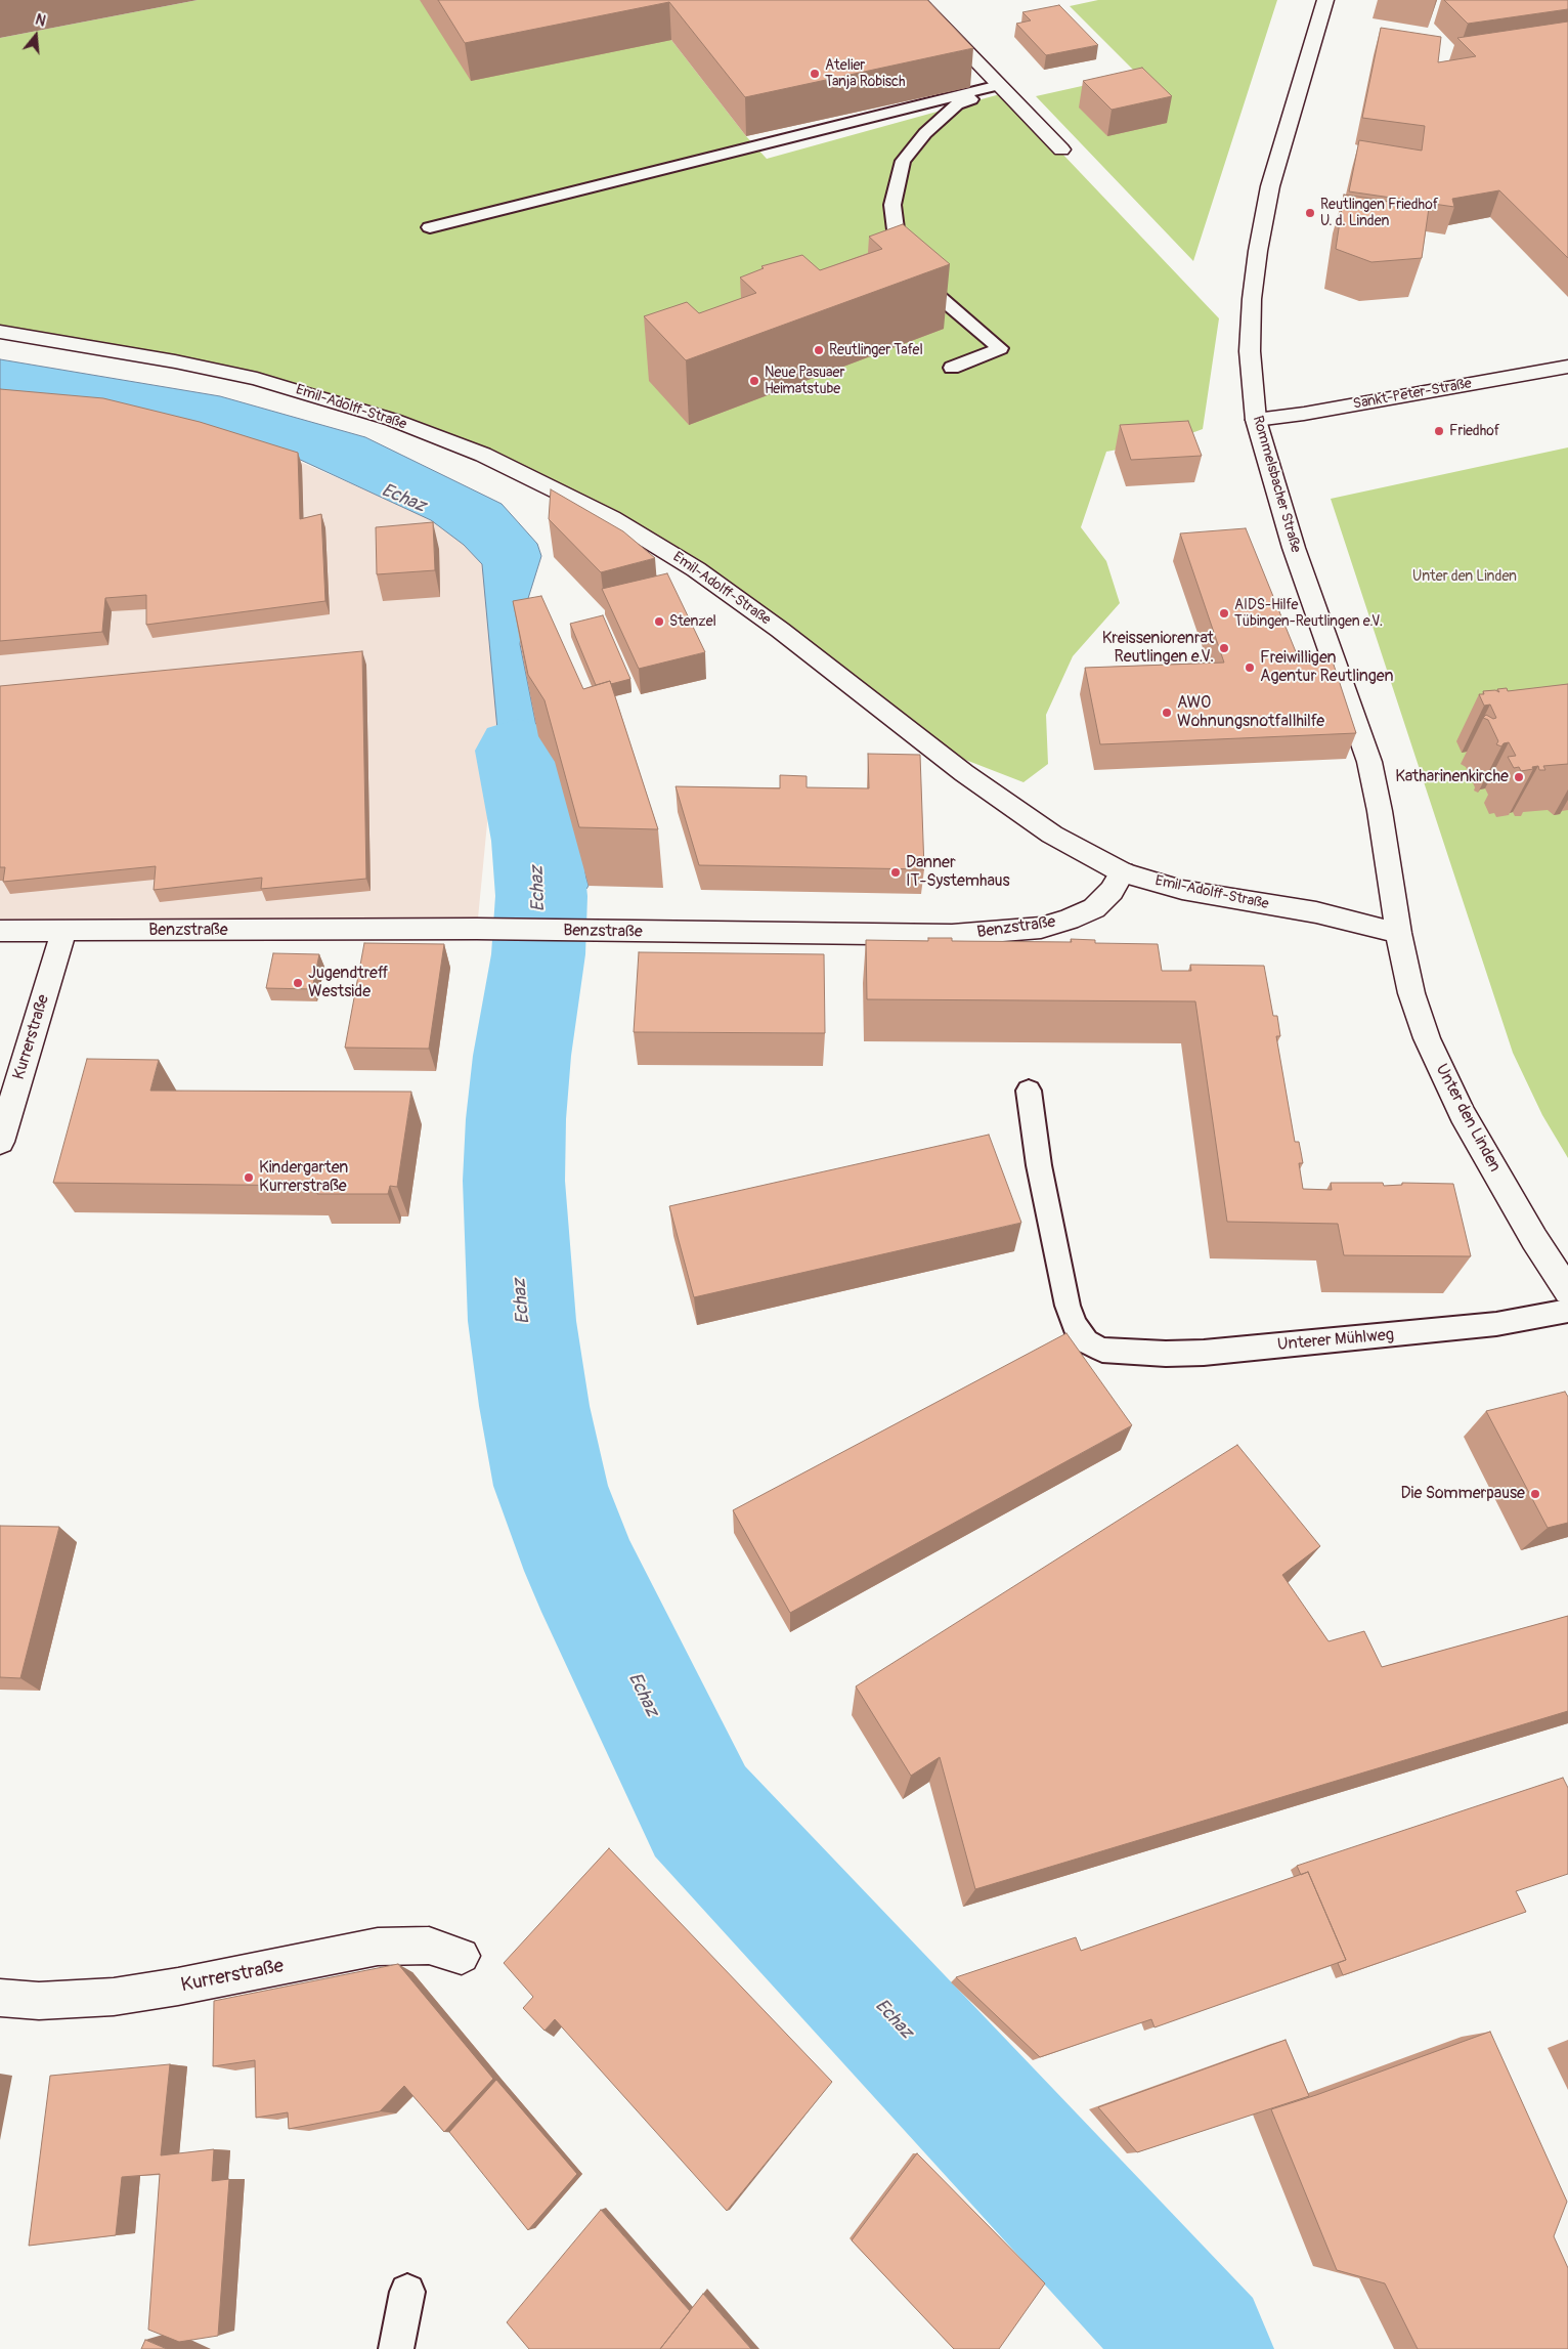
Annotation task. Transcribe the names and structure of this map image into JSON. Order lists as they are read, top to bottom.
{
  "streets": {
    "street": [
      "Sankt-Peter-Straße",
      "Emil-Adolff-Straße",
      "Rommelsbacher Straße",
      "Benzstraße",
      "Kurrerstraße",
      "Unter den Linden"
    ],
    "lane": ["Unterer Mühlweg"]
  },
  "crossings": [
    ["Sankt-Peter-Straße", "Rommelsbacher Straße"],
    ["Emil-Adolff-Straße", "Rommelsbacher Straße"],
    ["Emil-Adolff-Straße", "Benzstraße"],
    ["Emil-Adolff-Straße", "Unter den Linden"],
    ["Rommelsbacher Straße", "Unter den Linden"],
    ["Benzstraße", "Kurrerstraße"]
  ],
  "water": ["Echaz"],
  "parks": ["Unter den Linden"],
  "places": [
    "Atelier Tanja Robisch",
    "Reutlingen Friedhof U. d. Linden",
    "Reutlinger Tafel",
    "Neue Pasuaer Heimatstube",
    "Friedhof",
    "AIDS-Hilfe Tübingen-Reutlingen e.V.",
    "Stenzel",
    "Kreisseniorenrat Reutlingen e.V.",
    "Freiwilligen Agentur Reutlingen",
    "AWO Wohnungsnotfallhilfe",
    "Katharinenkirche",
    "Danner IT-Systemhaus",
    "Jugendtreff Westside",
    "Kindergarten Kurrerstraße",
    "Die Sommerpause"
  ],
  "north": "top"
}
